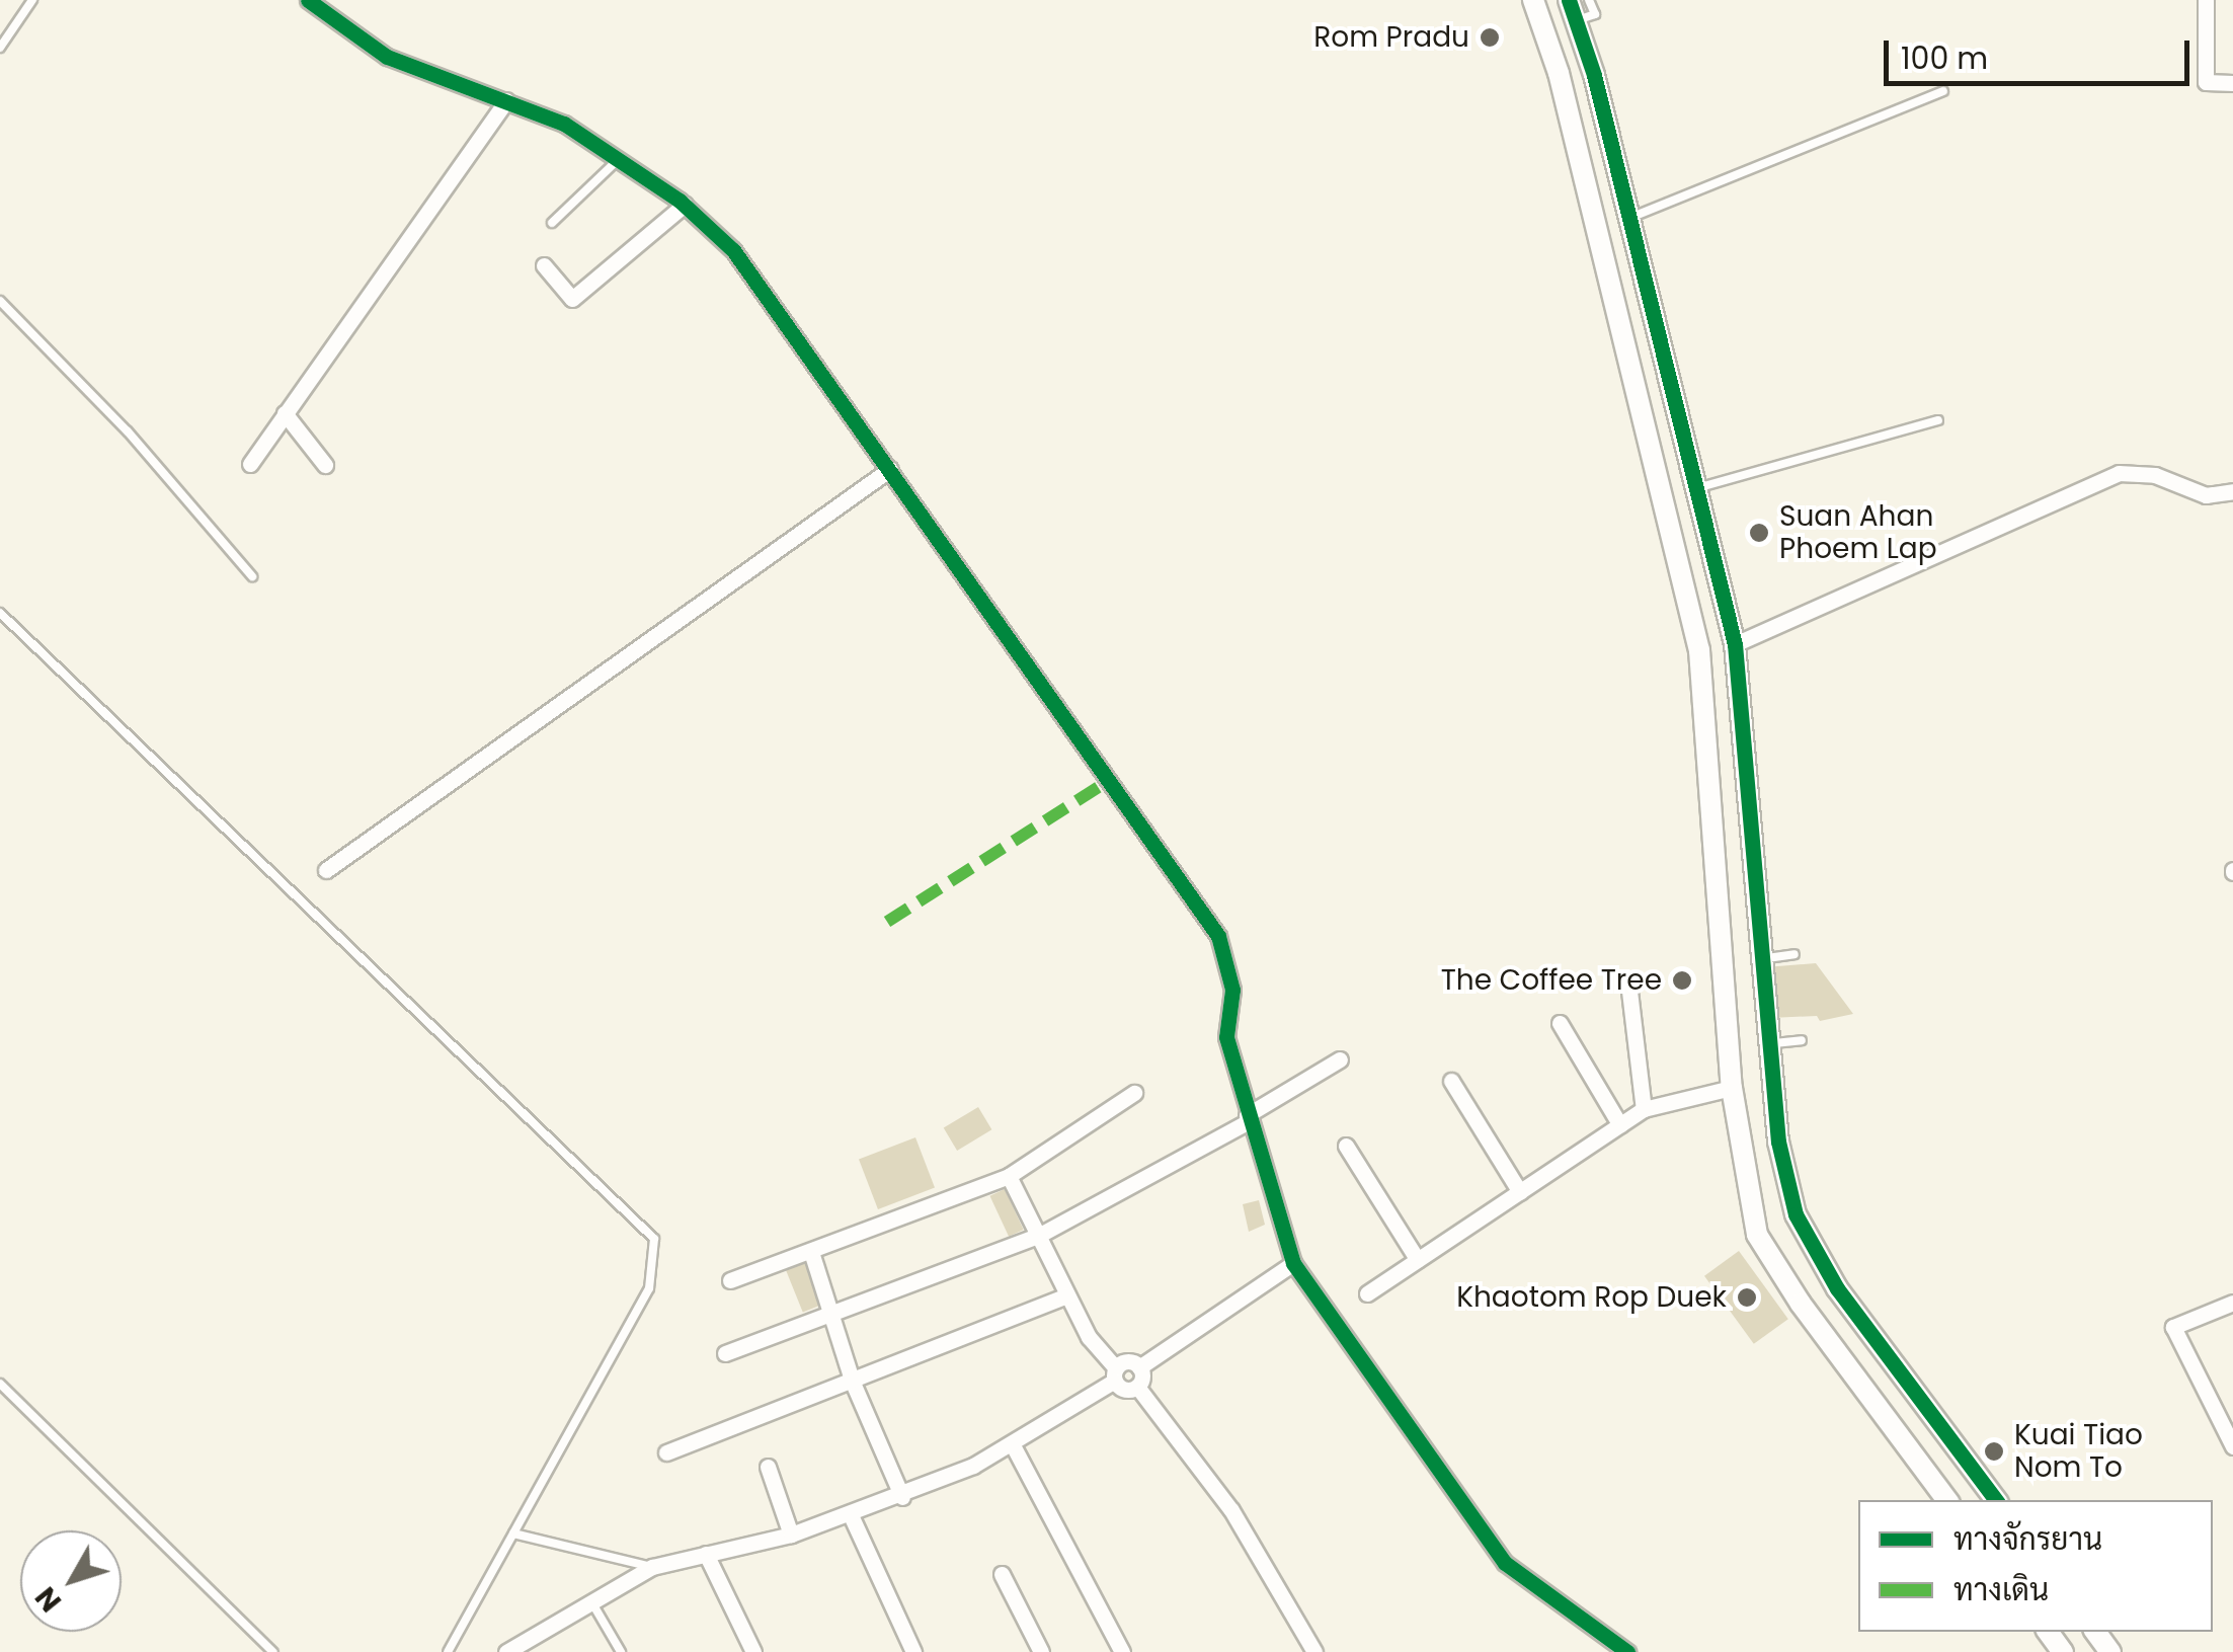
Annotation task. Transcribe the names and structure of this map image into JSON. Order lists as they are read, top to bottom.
{
  "places": [
    "Rom Pradu",
    "Suan Ahan Phoem Lap",
    "The Coffee Tree",
    "Khaotom Rop Duek",
    "Kuai Tiao Nom To"
  ],
  "legend": ["ทางจักรยาน", "ทางเดิน"],
  "scale_bar": "100 m",
  "north": "bottom left"
}
